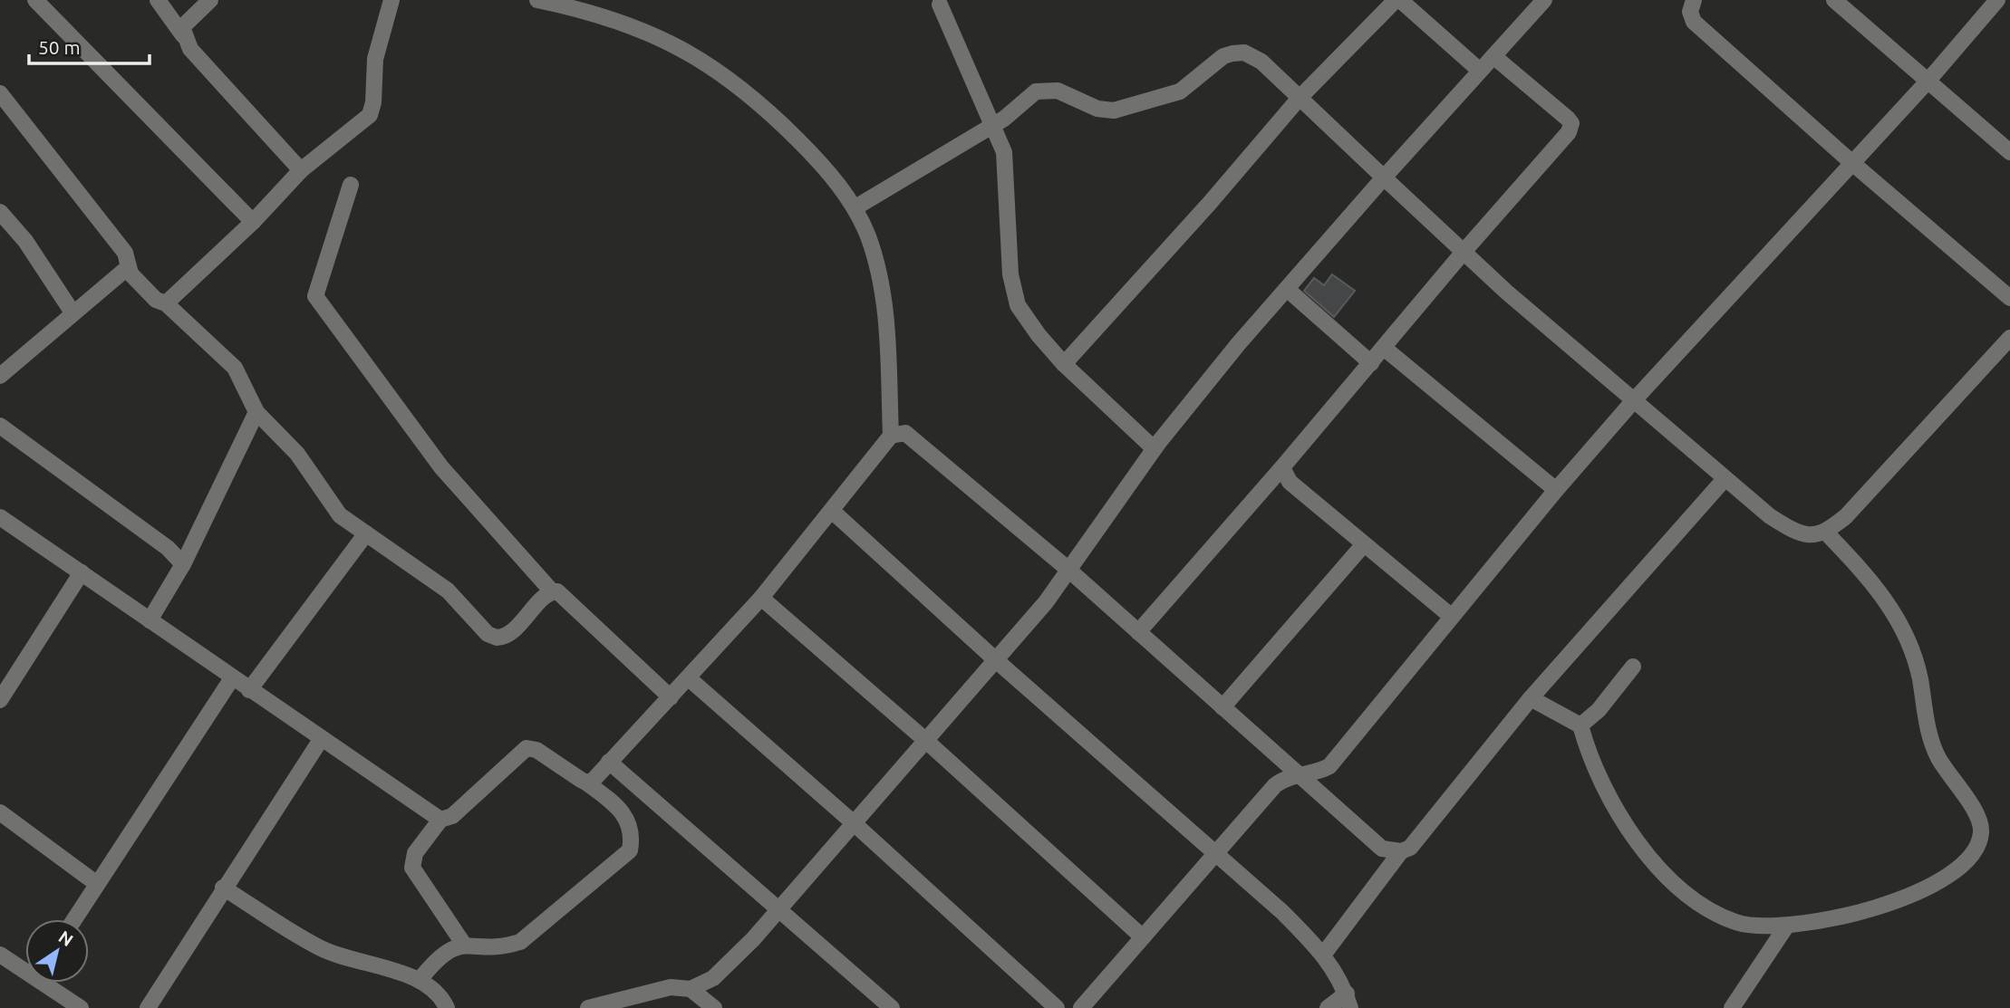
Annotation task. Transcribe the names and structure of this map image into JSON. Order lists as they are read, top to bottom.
{
  "scale_bar": "50 m",
  "north": "top right"
}
